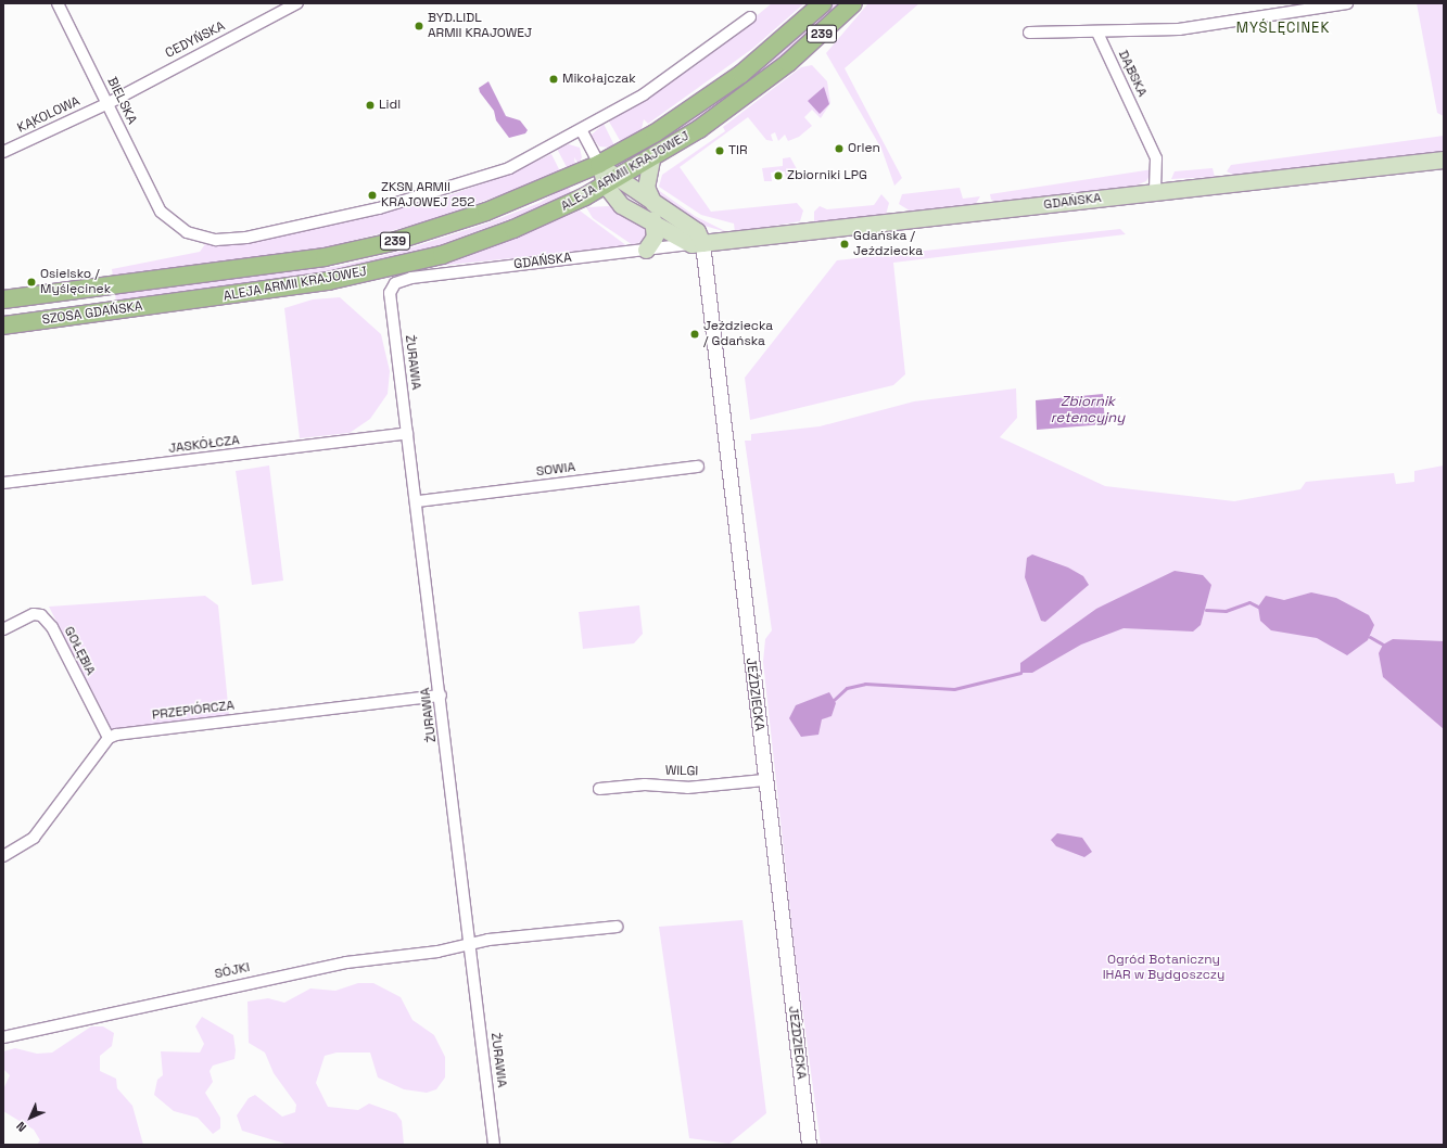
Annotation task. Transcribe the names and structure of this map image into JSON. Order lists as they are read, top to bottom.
{
  "streets": {
    "main road": [
      "239",
      "ALEJA ARMII KRAJOWEJ",
      "GDAŃSKA",
      "SZOSA GDAŃSKA"
    ],
    "street": [
      "CEDYŃSKA",
      "DĄBSKA",
      "BIELSKA",
      "KĄKOLOWA",
      "ŻURAWIA",
      "JASKÓŁCZA",
      "SOWIA",
      "GOŁĘBIA",
      "JEŹDZIECKA",
      "PRZEPIÓRCZA",
      "WILGI",
      "SÓJKI"
    ]
  },
  "crossings": [
    ["CEDYŃSKA", "BIELSKA"],
    ["CEDYŃSKA", "KĄKOLOWA"],
    ["DĄBSKA", "GDAŃSKA"],
    ["BIELSKA", "KĄKOLOWA"],
    ["BIELSKA", "ALEJA ARMII KRAJOWEJ"],
    ["ALEJA ARMII KRAJOWEJ", "SZOSA GDAŃSKA"],
    ["GDAŃSKA", "ŻURAWIA"],
    ["GDAŃSKA", "JEŹDZIECKA"],
    ["ŻURAWIA", "JASKÓŁCZA"],
    ["ŻURAWIA", "SOWIA"],
    ["ŻURAWIA", "PRZEPIÓRCZA"],
    ["ŻURAWIA", "SÓJKI"],
    ["GOŁĘBIA", "PRZEPIÓRCZA"],
    ["JEŹDZIECKA", "WILGI"]
  ],
  "districts": ["MYŚLĘCINEK"],
  "water": ["Zbiornik retencyjny"],
  "parks": ["Ogród Botaniczny IHAR w Bydgoszczy"],
  "places": [
    "BYD.LIDL ARMII KRAJOWEJ",
    "Mikołajczak",
    "Lidl",
    "Orlen",
    "TIR",
    "Zbiorniki LPG",
    "ZKSN ARMII KRAJOWEJ 252",
    "Gdańska / Jeździecka",
    "Osielsko / Myślęcinek",
    "Jeździecka / Gdańska"
  ],
  "north": "bottom left"
}
